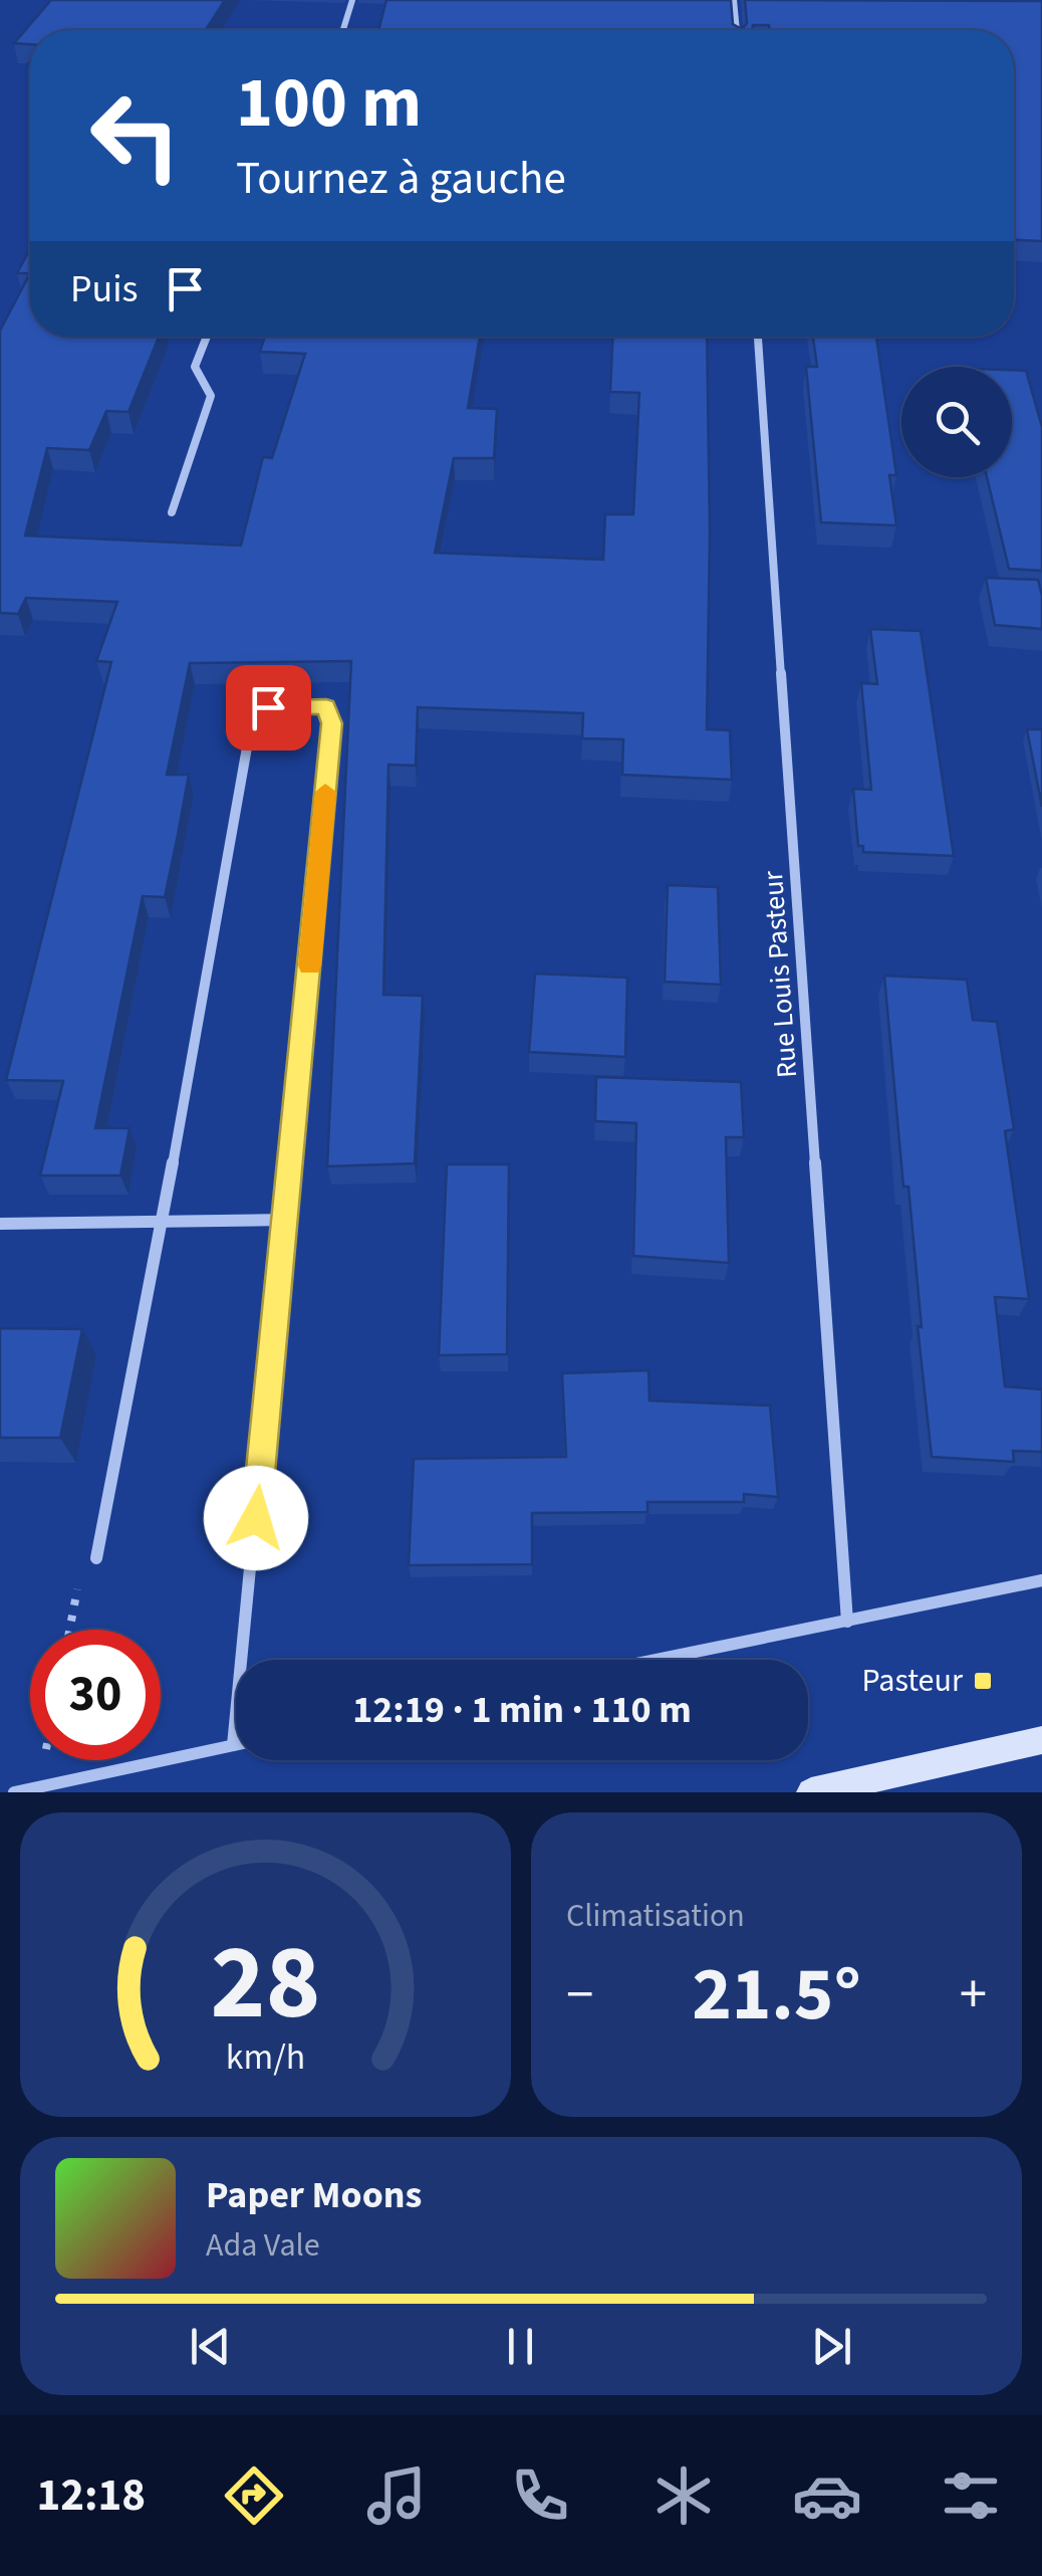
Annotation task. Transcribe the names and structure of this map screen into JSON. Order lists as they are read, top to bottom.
{
  "streets": {
    "street": ["Rue Louis Pasteur"]
  },
  "places": {
    "transit": ["Pasteur"]
  },
  "page": {
    "turn": ["100 m", "Tournez à gauche"],
    "then": "Puis",
    "limit": "30",
    "trip": "12:19 · 1 min · 110 m",
    "tile": "Climatisation",
    "heat": ["−", "21.5°", "+"],
    "song": ["Paper Moons", "Ada Vale"],
    "tabs": "12:18",
    "gauge": ["28", "km/h"]
  }
}
